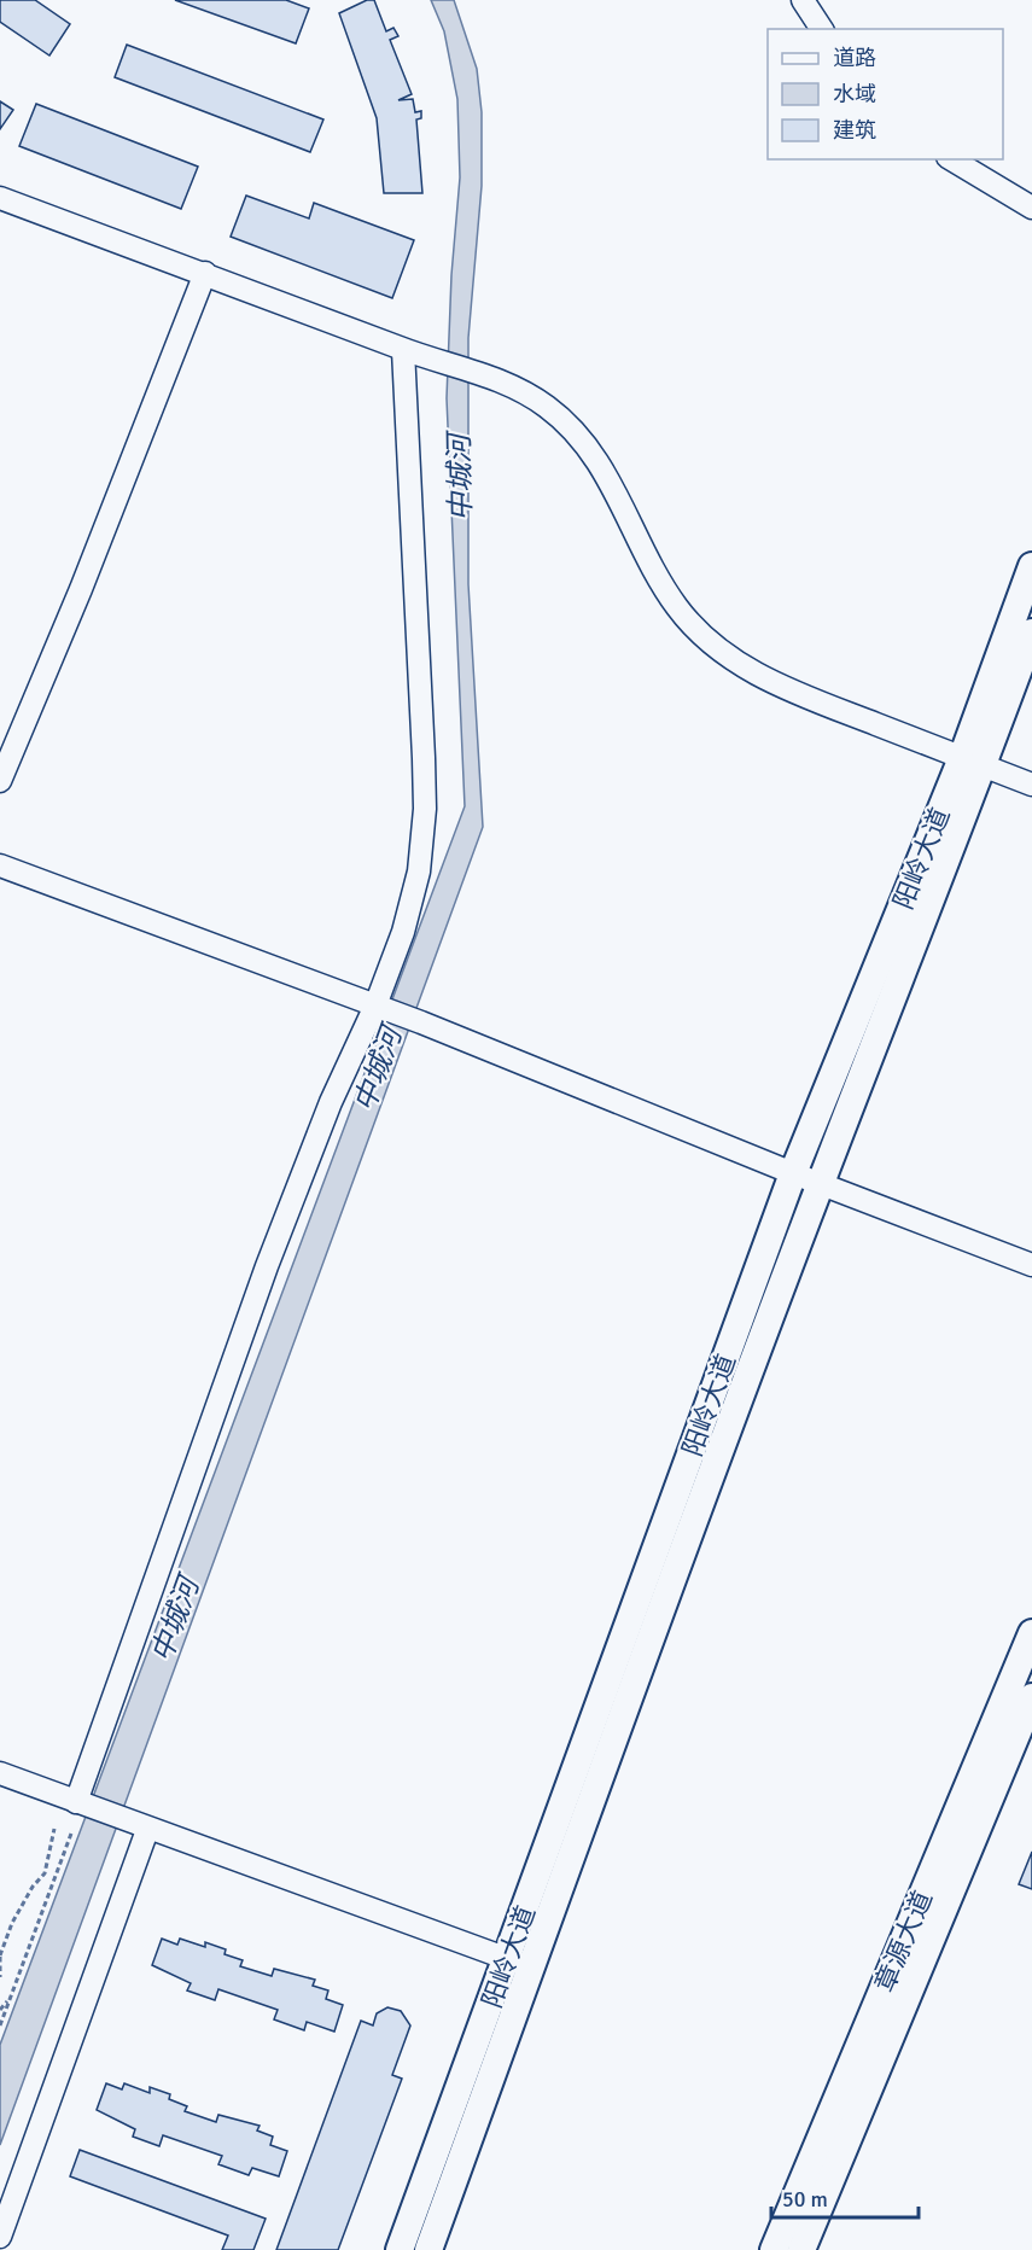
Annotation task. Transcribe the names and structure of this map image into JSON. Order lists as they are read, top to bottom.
{
  "streets": {
    "main road": ["阳岭大道", "章源大道"]
  },
  "water": ["中城河"],
  "legend": ["道路", "水域", "建筑"],
  "scale_bar": "50 m"
}
